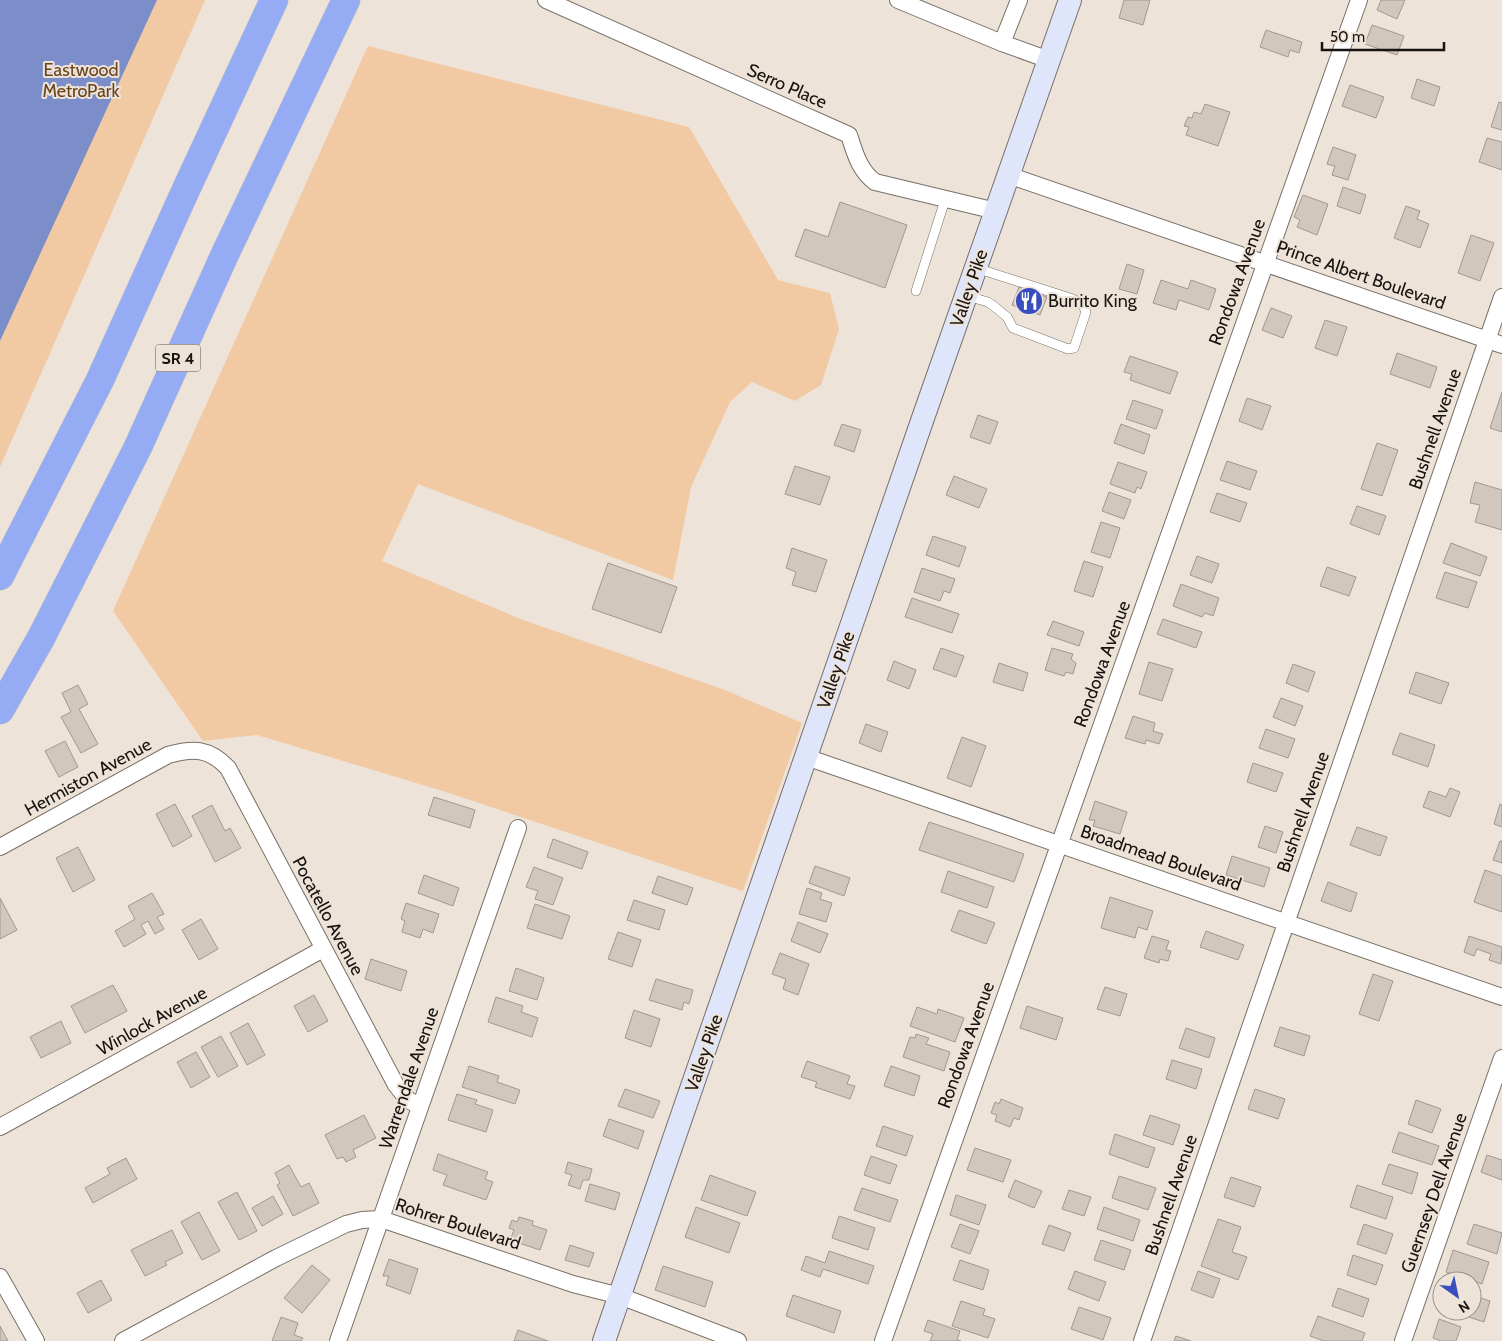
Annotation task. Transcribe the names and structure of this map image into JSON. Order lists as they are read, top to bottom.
{
  "streets": {
    "highway": ["SR 4"],
    "street": [
      "Serro Place",
      "Prince Albert Boulevard",
      "Rondowa Avenue",
      "Valley Pike",
      "Bushnell Avenue",
      "Hermiston Avenue",
      "Broadmead Boulevard",
      "Pocatello Avenue",
      "Winlock Avenue",
      "Warrendale Avenue",
      "Guernsey Dell Avenue",
      "Rohrer Boulevard"
    ]
  },
  "crossings": [
    ["Serro Place", "Valley Pike"],
    ["Prince Albert Boulevard", "Rondowa Avenue"],
    ["Prince Albert Boulevard", "Valley Pike"],
    ["Prince Albert Boulevard", "Bushnell Avenue"],
    ["Rondowa Avenue", "Broadmead Boulevard"],
    ["Valley Pike", "Broadmead Boulevard"],
    ["Valley Pike", "Rohrer Boulevard"],
    ["Bushnell Avenue", "Broadmead Boulevard"],
    ["Hermiston Avenue", "Pocatello Avenue"],
    ["Pocatello Avenue", "Winlock Avenue"],
    ["Pocatello Avenue", "Warrendale Avenue"],
    ["Warrendale Avenue", "Rohrer Boulevard"]
  ],
  "parks": ["Eastwood MetroPark"],
  "places": {
    "restaurant": ["Burrito King"]
  },
  "scale_bar": "50 m",
  "north": "bottom right"
}
